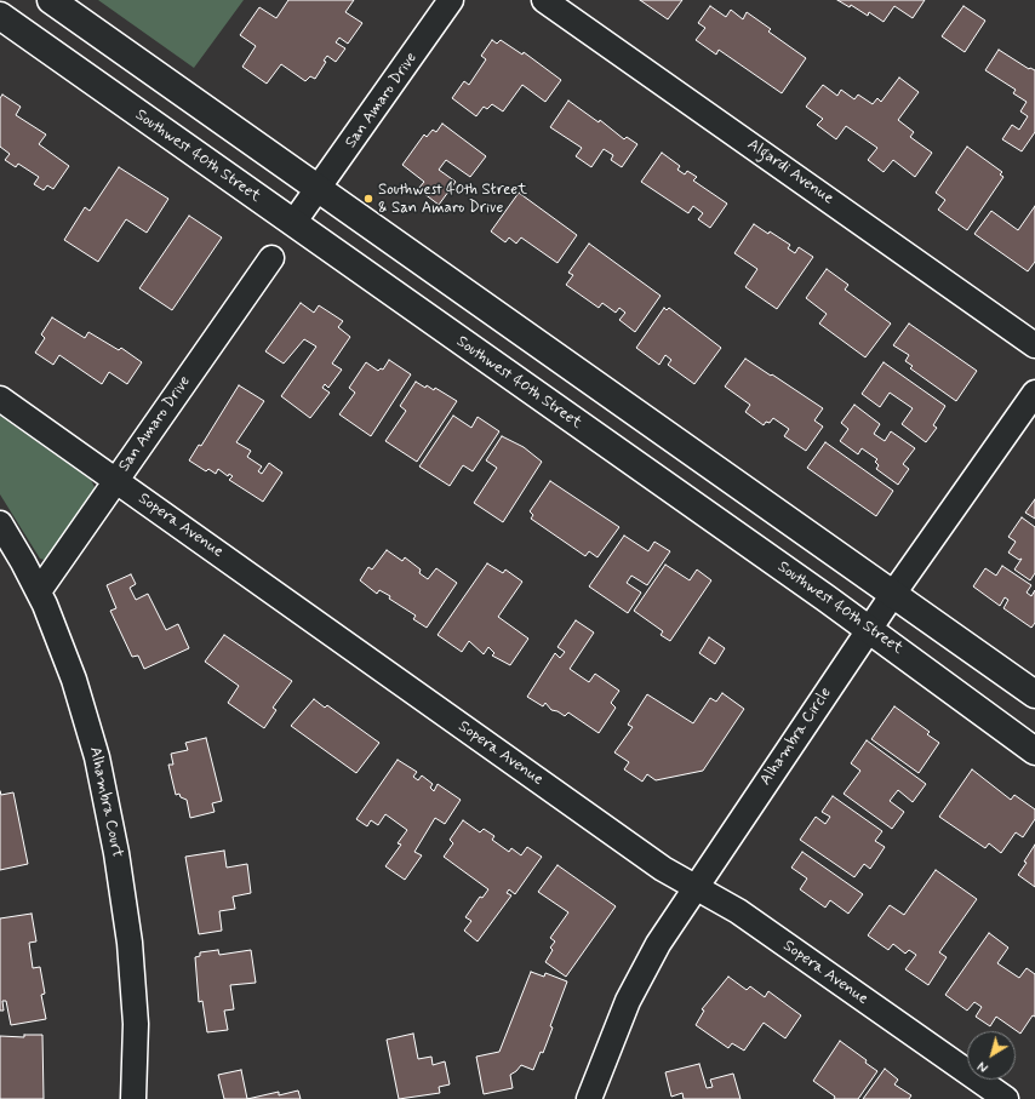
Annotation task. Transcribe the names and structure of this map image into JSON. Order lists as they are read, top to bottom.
{
  "streets": {
    "main road": ["Southwest 40th Street"],
    "street": [
      "San Amaro Drive",
      "Algardi Avenue",
      "Sopera Avenue",
      "Alhambra Circle",
      "Alhambra Court"
    ]
  },
  "crossings": [
    ["San Amaro Drive", "Southwest 40th Street"],
    ["San Amaro Drive", "Sopera Avenue"],
    ["San Amaro Drive", "Alhambra Court"],
    ["Southwest 40th Street", "Alhambra Circle"],
    ["Sopera Avenue", "Alhambra Circle"]
  ],
  "places": ["Southwest 40th Street & San Amaro Drive"],
  "north": "bottom left"
}
